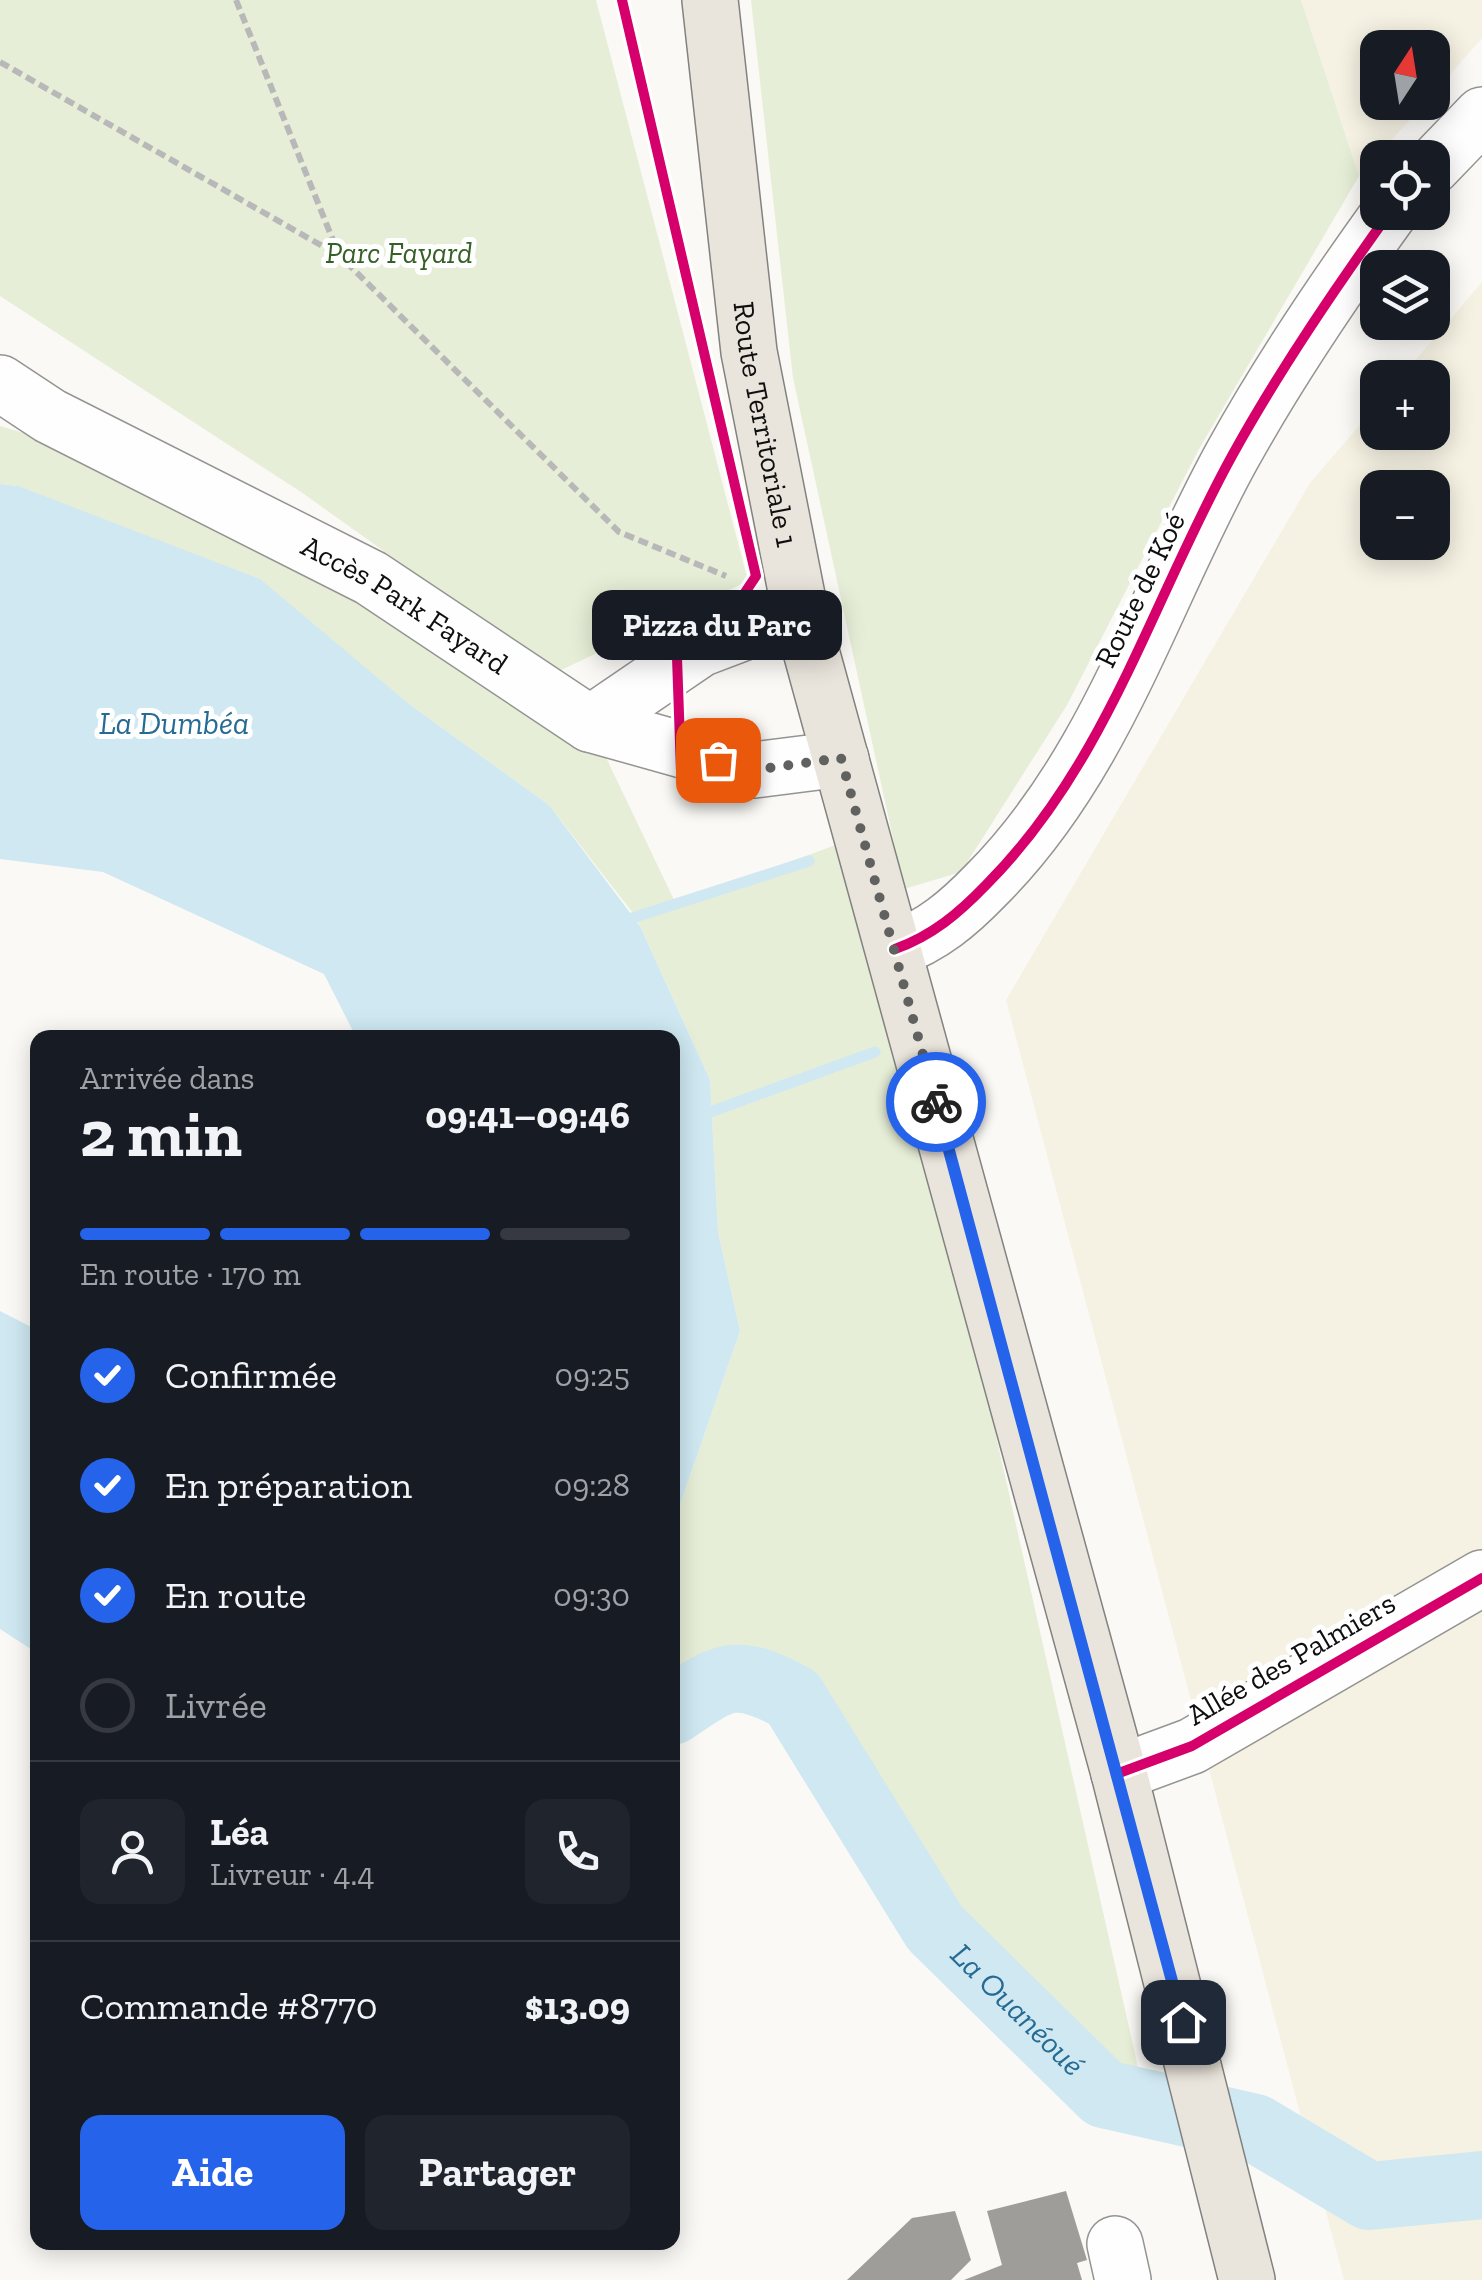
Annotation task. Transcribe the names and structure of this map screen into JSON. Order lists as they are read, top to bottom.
{
  "streets": {
    "main road": ["Route Territoriale 1"],
    "street": ["Route de Koé", "Accès Park Fayard", "Allée des Palmiers"]
  },
  "crossings": [
    ["Route Territoriale 1", "Route de Koé"],
    ["Route Territoriale 1", "Accès Park Fayard"],
    ["Route Territoriale 1", "Allée des Palmiers"]
  ],
  "water": ["La Dumbéa", "La Ouanéoué"],
  "parks": ["Parc Fayard"],
  "places": ["Pizza du Parc"],
  "north": "top",
  "page": {
    "map_buttons": ["+", "−"],
    "bubble": "Pizza du Parc",
    "heading": ["2 min", "Arrivée dans", "09:41–09:46"],
    "panel": [
      "Léa",
      "Livreur · 4.4",
      "Commande #8770",
      "$13.09"
    ],
    "bar": "En route · 170 m",
    "list": [
      ["Confirmée", "09:25"],
      ["En préparation", "09:28"],
      ["En route", "09:30"],
      "Livrée"
    ],
    "buttons": ["Aide", "Partager"]
  }
}
